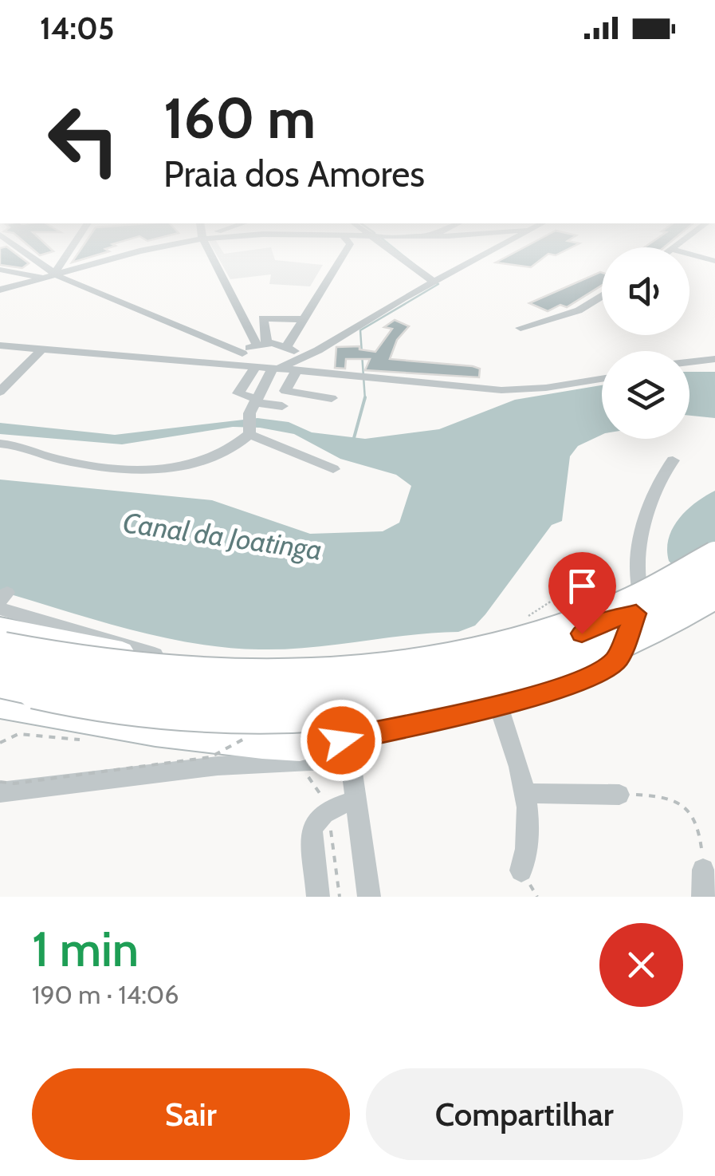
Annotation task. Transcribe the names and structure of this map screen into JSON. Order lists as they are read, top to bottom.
{
  "water": ["Canal da Joatinga"],
  "page": {
    "status": "14:05",
    "turn": ["160 m", "Praia dos Amores"],
    "heading": ["1 min", "190 m · 14:06"],
    "buttons": ["Sair", "Compartilhar"]
  }
}
